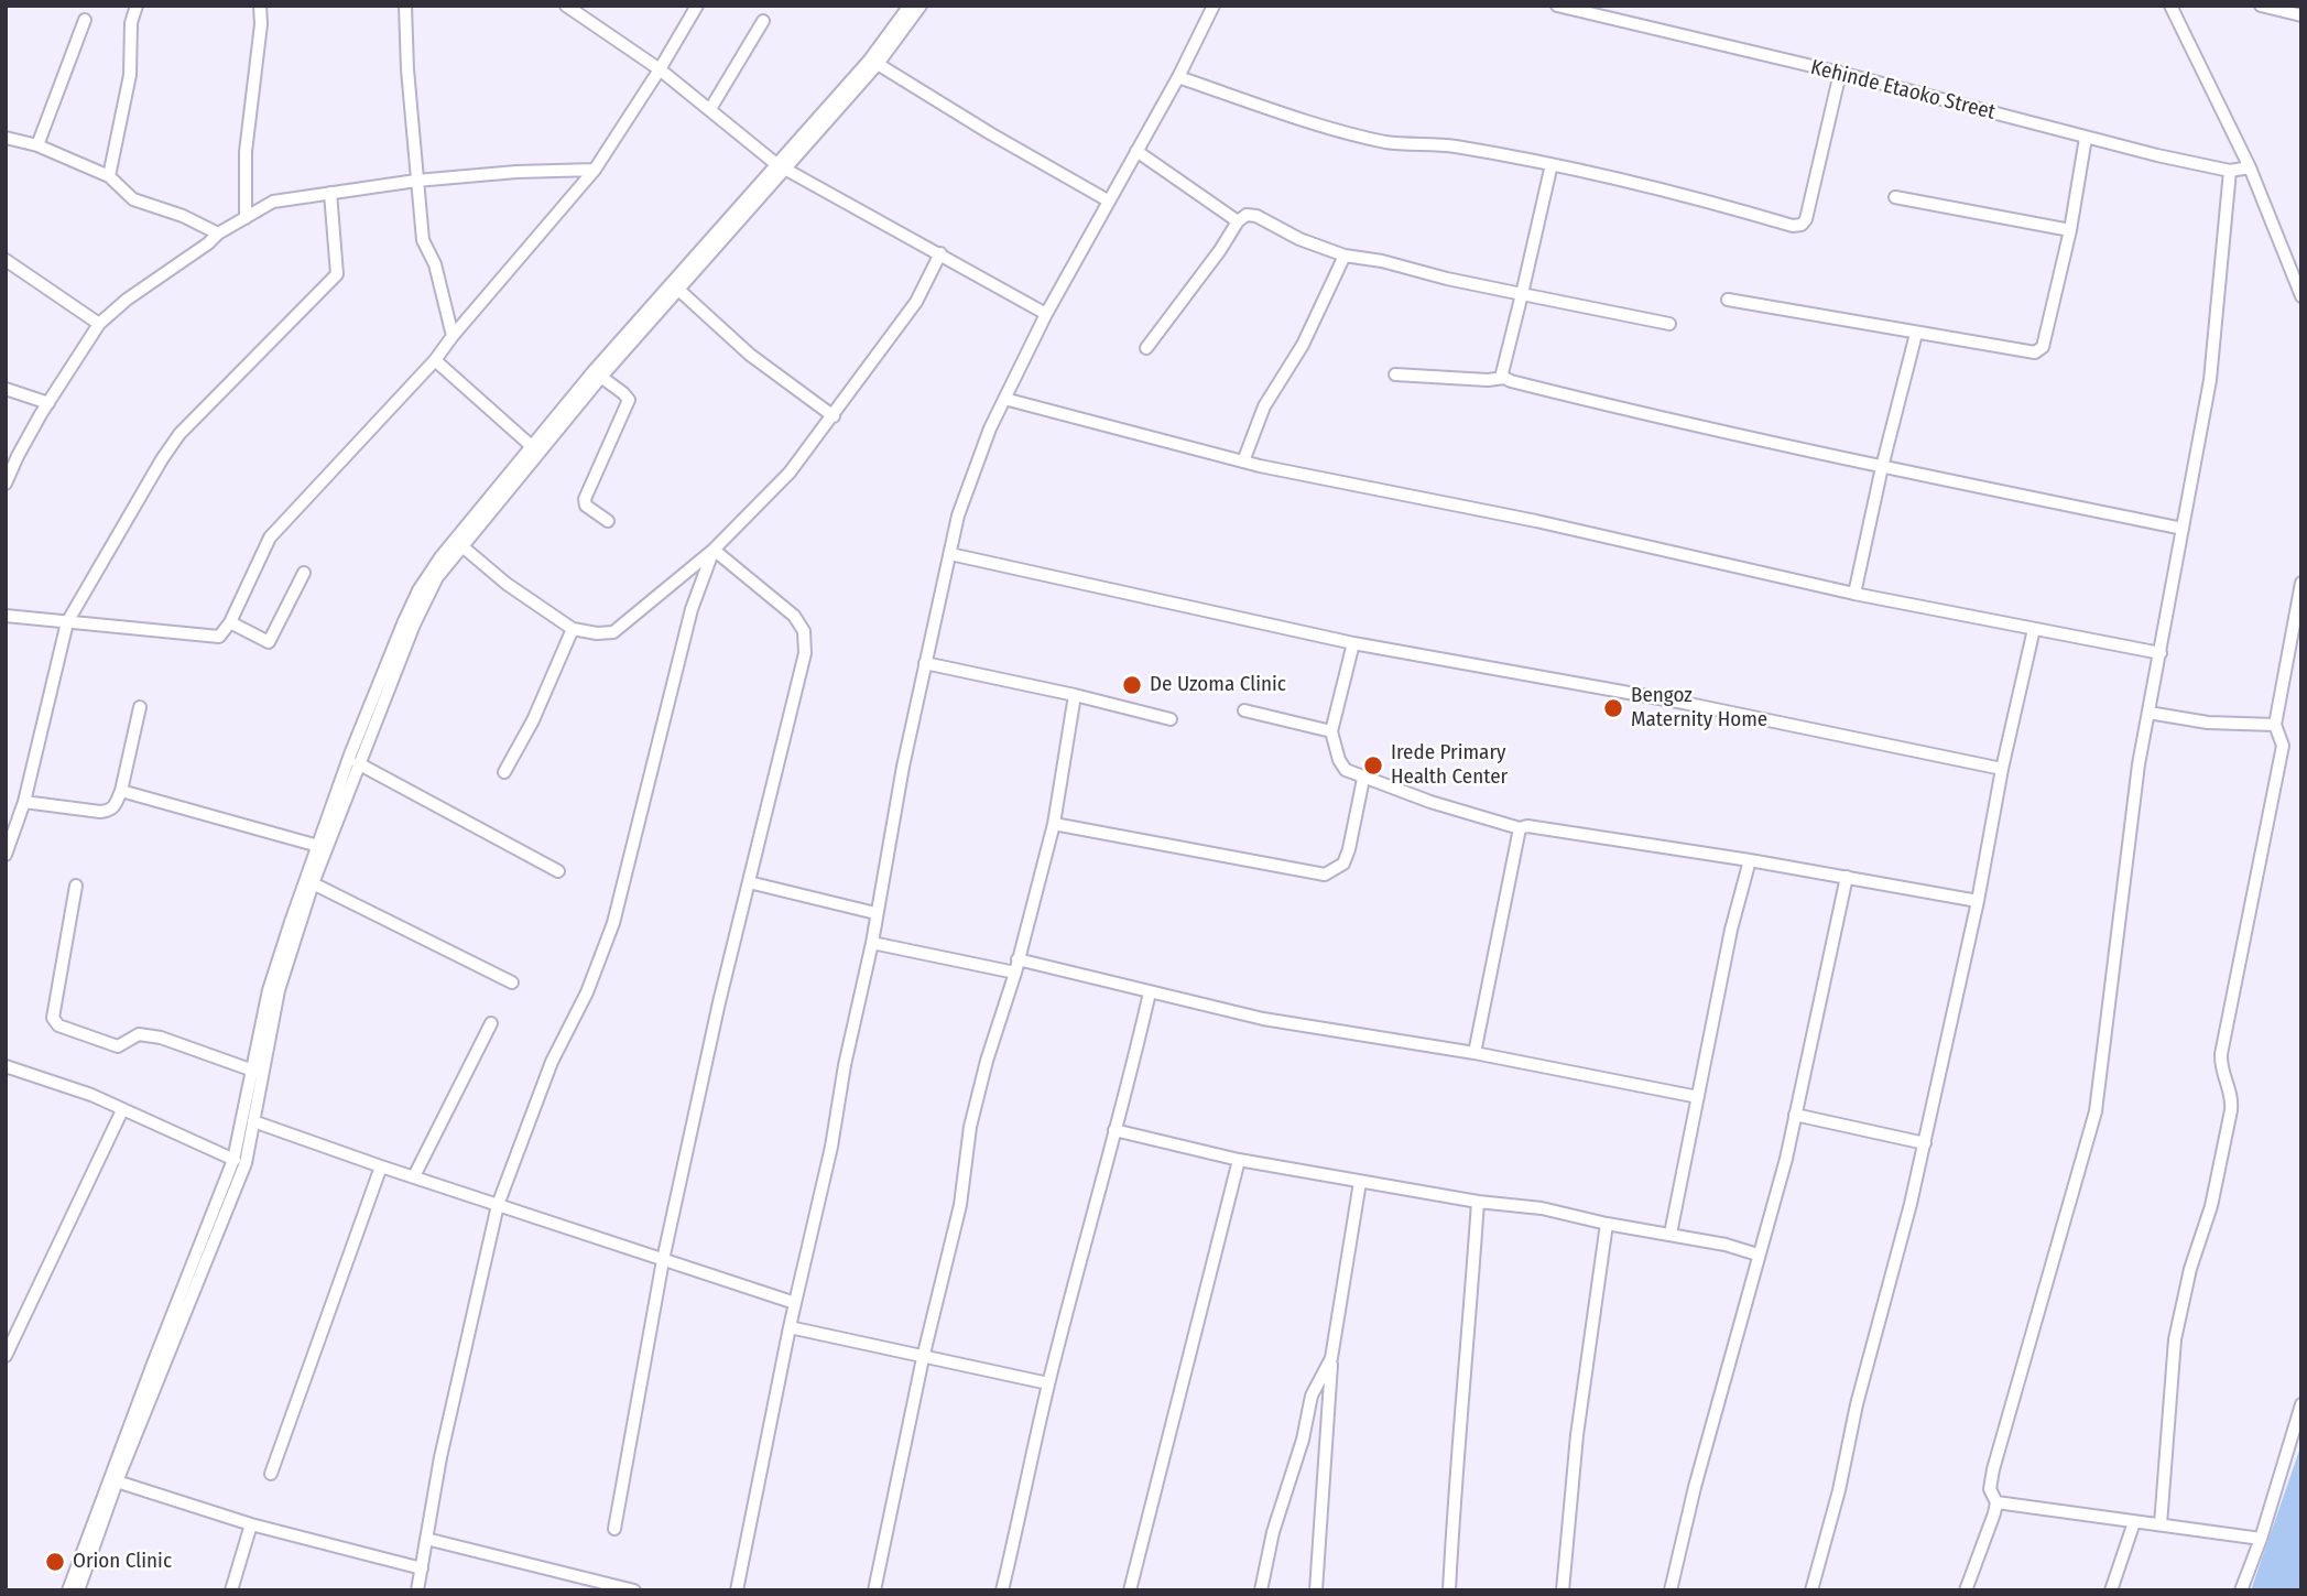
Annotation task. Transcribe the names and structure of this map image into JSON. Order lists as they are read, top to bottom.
{
  "streets": {
    "street": ["Kehinde Etaoko Street"]
  },
  "places": [
    "De Uzoma Clinic",
    "Bengoz Maternity Home",
    "Irede Primary Health Center",
    "Orion Clinic"
  ]
}
